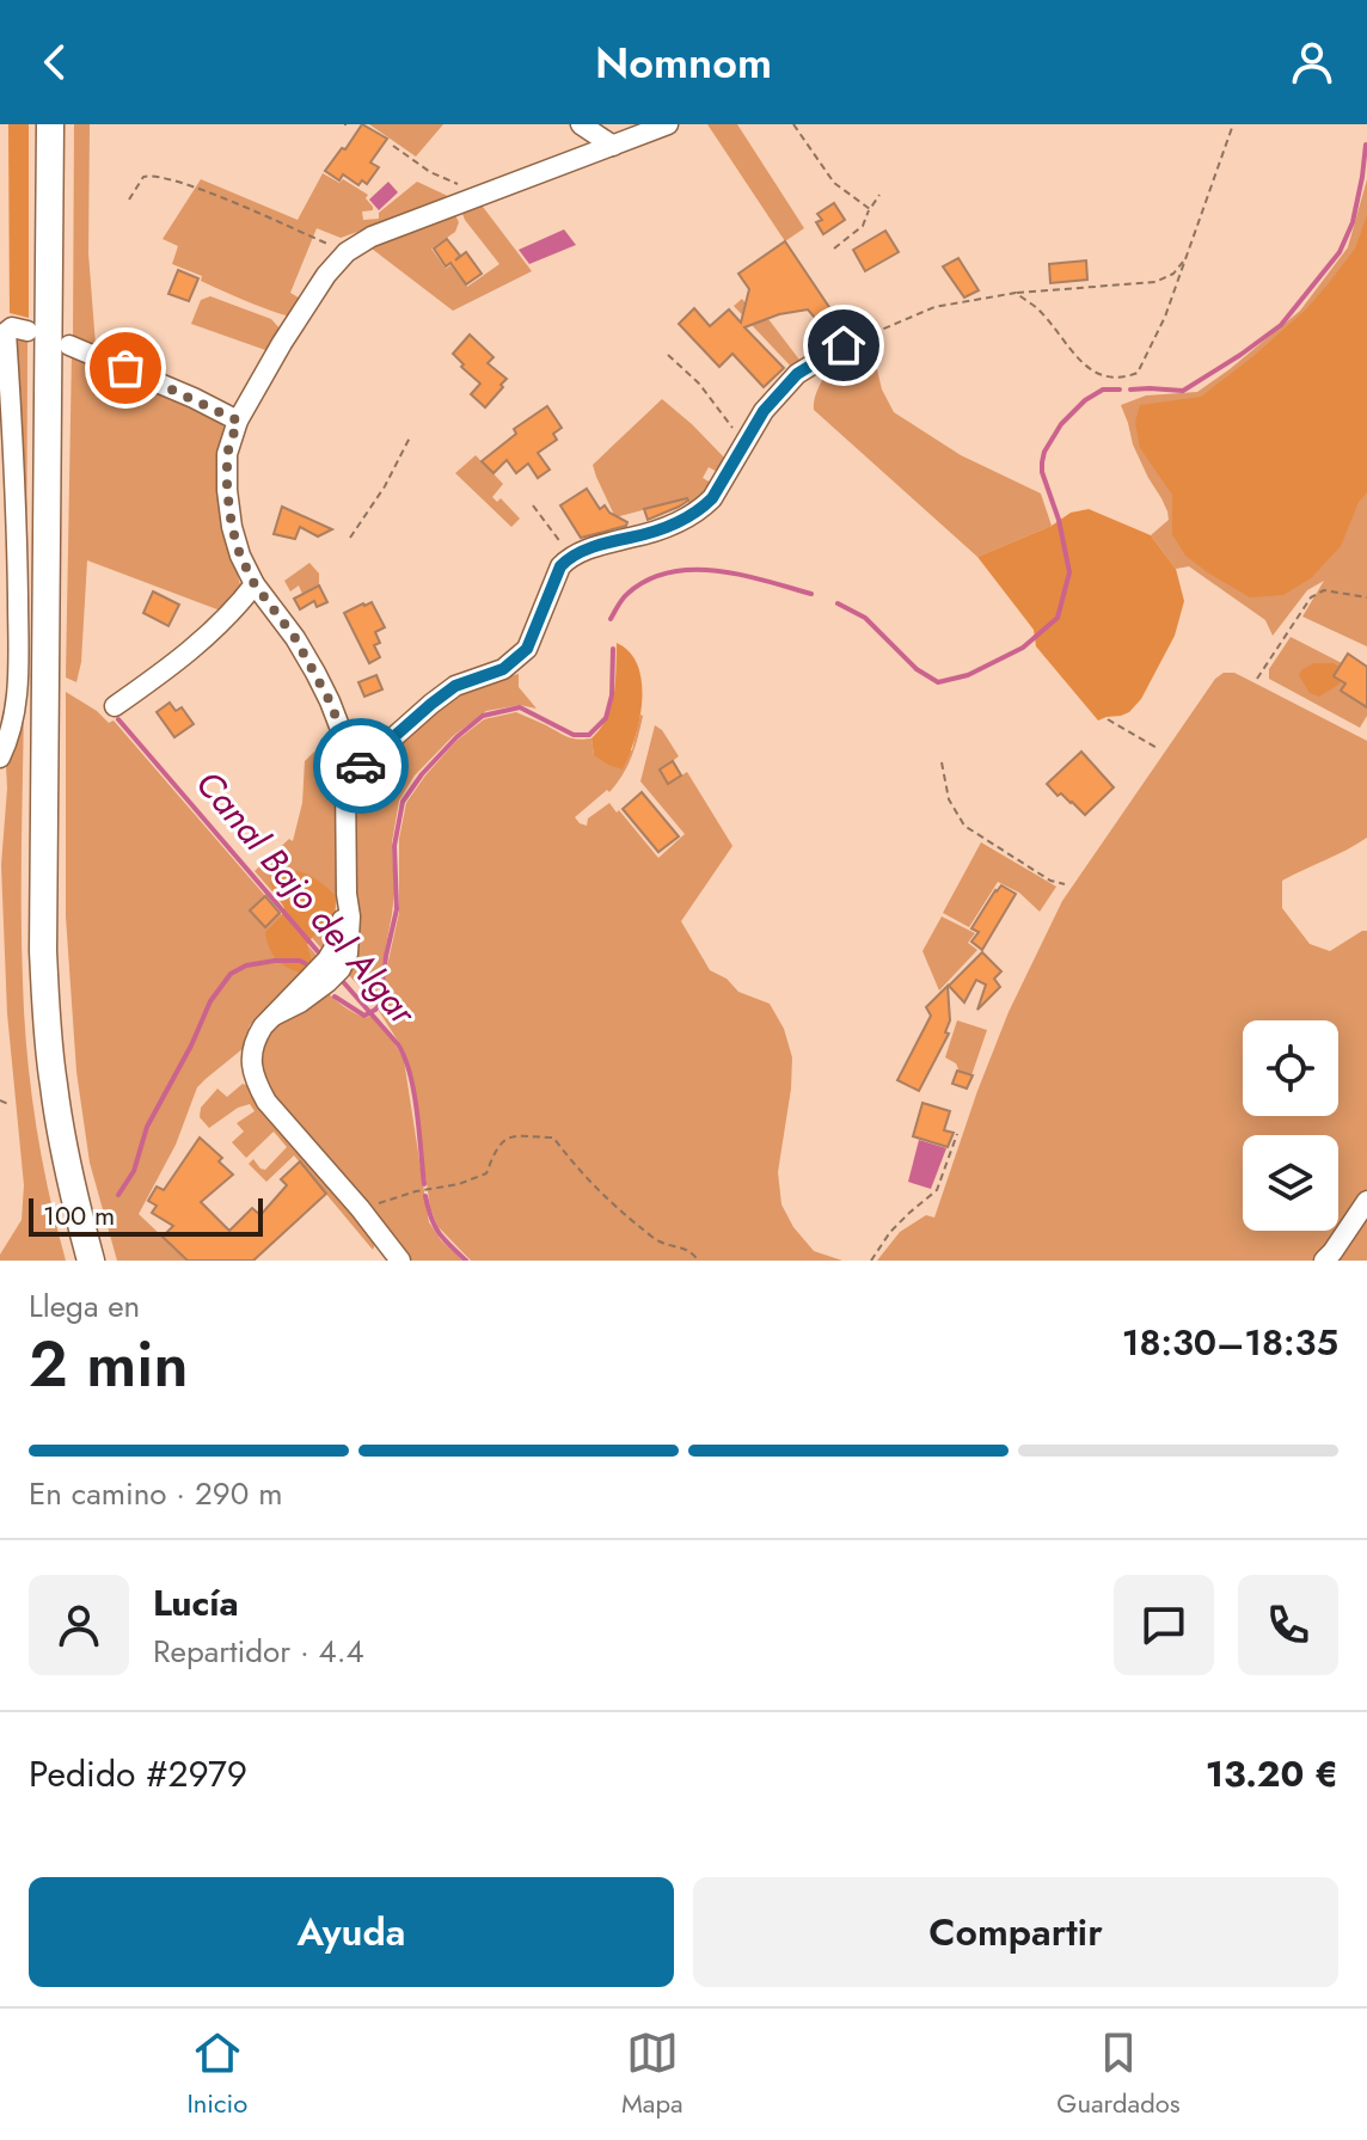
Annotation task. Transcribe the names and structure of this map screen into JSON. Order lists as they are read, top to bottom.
{
  "water": ["Canal Bajo del Algar"],
  "scale_bar": "100 m",
  "page": {
    "header": "Nomnom",
    "scale": "100 m",
    "heading": ["2 min", "Llega en", "18:30–18:35"],
    "panel": [
      "Lucía",
      "Repartidor · 4.4",
      "Pedido #2979",
      "13.20 €"
    ],
    "bar": "En camino · 290 m",
    "buttons": ["Ayuda", "Compartir"],
    "tabs": ["Inicio", "Mapa", "Guardados"]
  }
}
